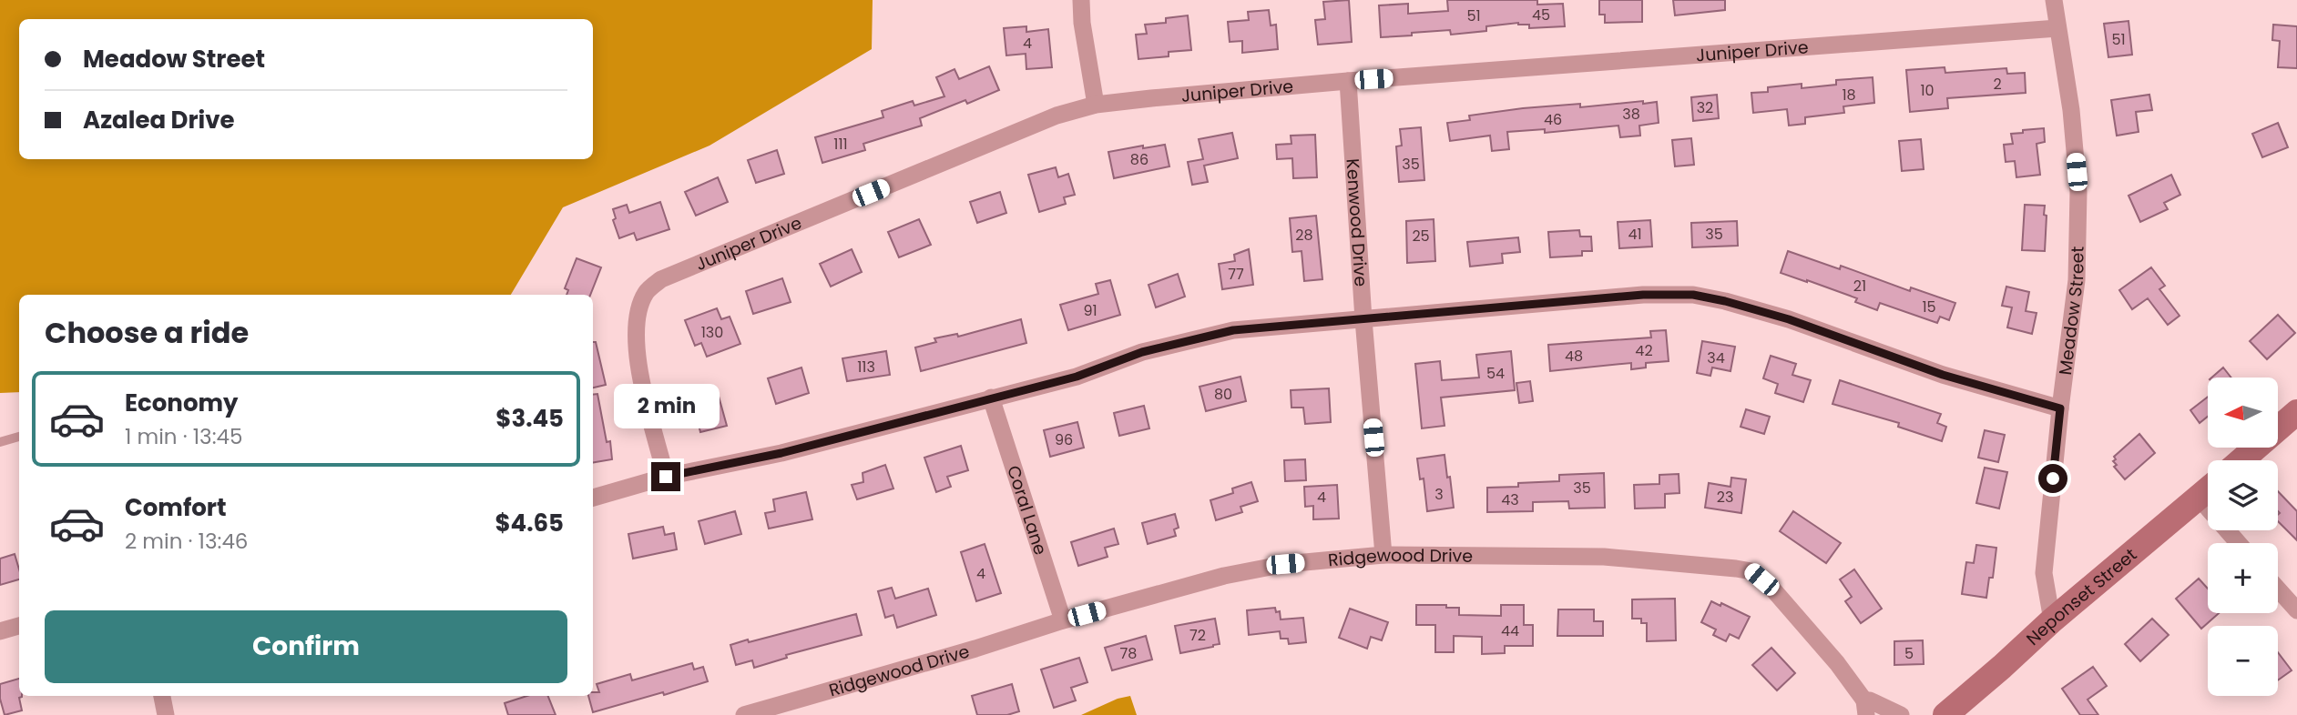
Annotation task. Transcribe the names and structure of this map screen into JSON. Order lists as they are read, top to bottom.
{
  "streets": {
    "main road": ["Neponset Street"],
    "street": [
      "Juniper Drive",
      "Kenwood Drive",
      "Meadow Street",
      "Coral Lane",
      "Ridgewood Drive"
    ]
  },
  "crossings": [
    ["Juniper Drive", "Kenwood Drive"],
    ["Juniper Drive", "Meadow Street"],
    ["Kenwood Drive", "Ridgewood Drive"],
    ["Meadow Street", "Neponset Street"],
    ["Coral Lane", "Ridgewood Drive"]
  ],
  "house_numbers": [
    "45",
    "51",
    "51",
    "4",
    "2",
    "10",
    "18",
    "32",
    "38",
    "46",
    "111",
    "86",
    "35",
    "41",
    "35",
    "28",
    "25",
    "77",
    "21",
    "15",
    "91",
    "130",
    "42",
    "48",
    "34",
    "113",
    "54",
    "80",
    "96",
    "35",
    "3",
    "4",
    "23",
    "43",
    "4",
    "44",
    "72",
    "78",
    "5"
  ],
  "north": "left",
  "page": {
    "banner": ["Meadow Street", "Azalea Drive"],
    "heading": "Choose a ride",
    "list": [
      {
        "name": "Economy",
        "note": "1 min · 13:45",
        "value": "$3.45"
      },
      {
        "name": "Comfort",
        "note": "2 min · 13:46",
        "value": "$4.65"
      }
    ],
    "map_buttons": ["+", "−"],
    "bubble": "2 min",
    "buttons": "Confirm"
  }
}
